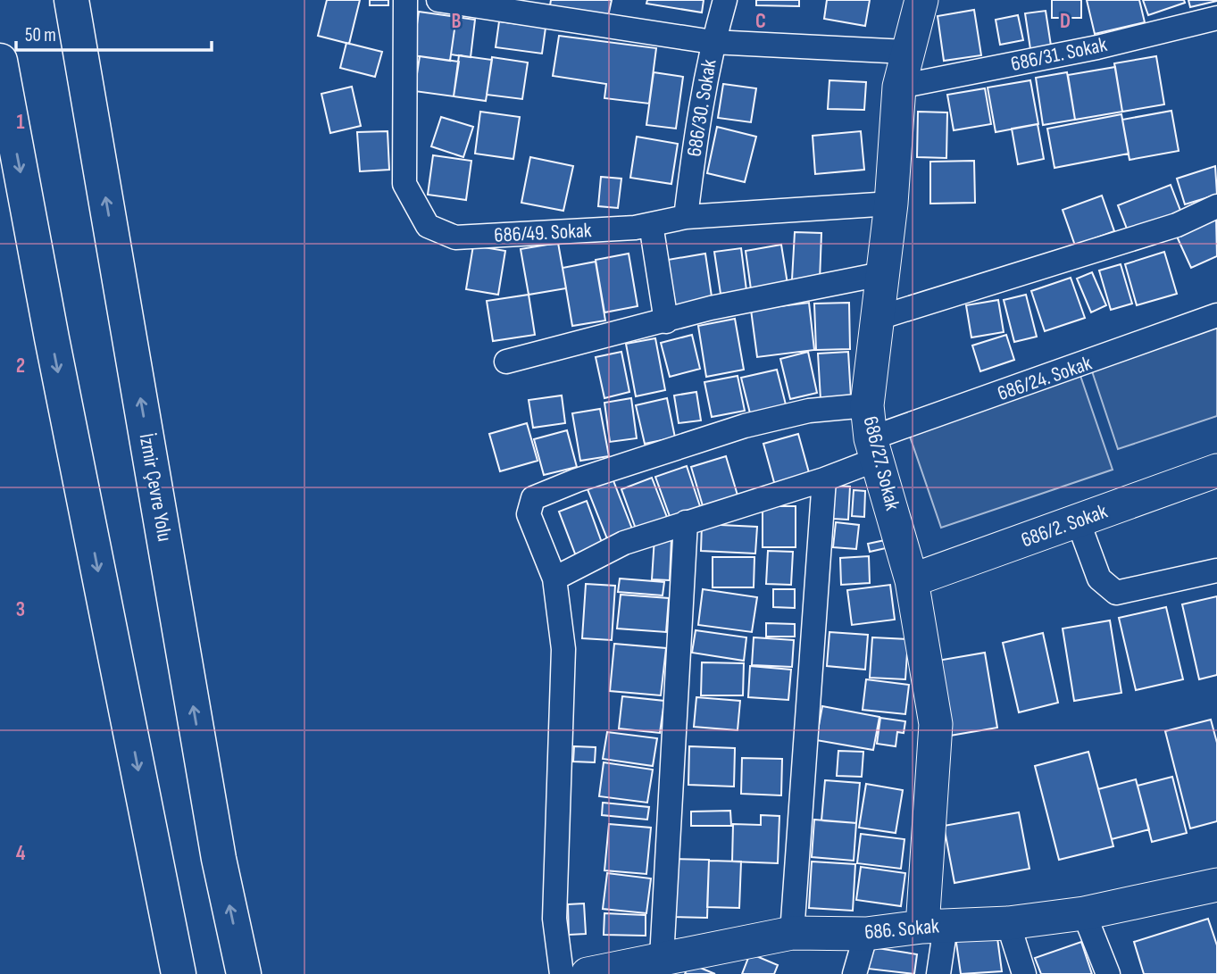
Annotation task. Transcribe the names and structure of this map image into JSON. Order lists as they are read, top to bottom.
{
  "streets": {
    "highway": ["İzmir Çevre Yolu"],
    "street": [
      "686/31. Sokak",
      "686/30. Sokak",
      "686/49. Sokak",
      "686/24. Sokak",
      "686/27. Sokak",
      "686/2. Sokak",
      "686. Sokak"
    ]
  },
  "crossings": [
    ["686/31. Sokak", "686/27. Sokak"],
    ["686/30. Sokak", "686/49. Sokak"],
    ["686/49. Sokak", "686/27. Sokak"],
    ["686/24. Sokak", "686/27. Sokak"],
    ["686/27. Sokak", "686/2. Sokak"],
    ["686/27. Sokak", "686. Sokak"]
  ],
  "scale_bar": "50 m",
  "grid": {
    "columns": ["B", "C", "D"],
    "rows": [
      "1",
      "2",
      "3",
      "4"
    ]
  }
}
